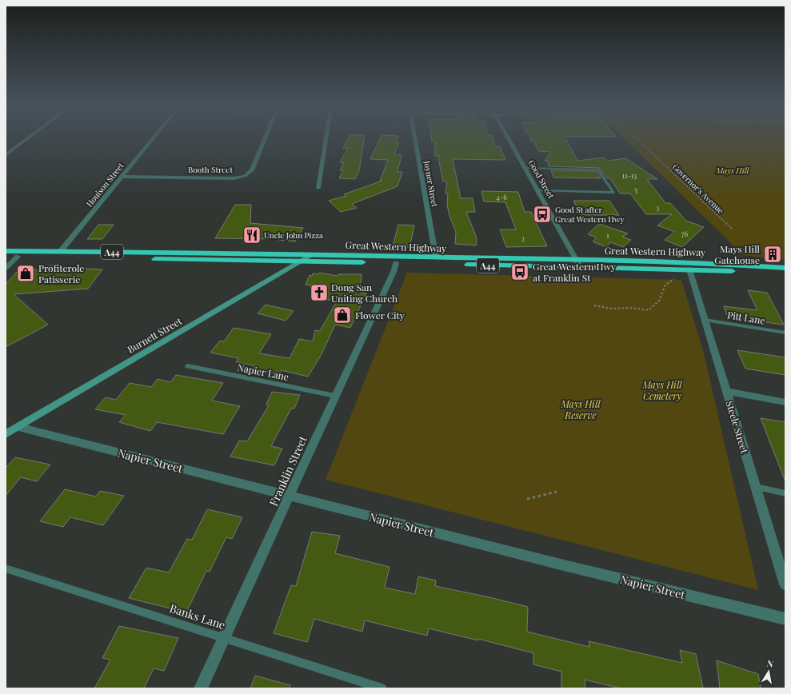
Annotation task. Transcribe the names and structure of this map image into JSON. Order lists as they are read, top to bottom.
{
  "streets": {
    "highway": ["Great Western Highway", "A44"],
    "main road": ["Burnett Street"],
    "street": [
      "Booth Street",
      "Good Street",
      "Joyner Street",
      "Houison Street",
      "Steele Street",
      "Napier Street",
      "Franklin Street"
    ],
    "lane": ["Pitt Lane", "Napier Lane", "Banks Lane"],
    "path": ["Governor's Avenue"]
  },
  "crossings": [
    ["Booth Street", "Houison Street"],
    ["Good Street", "Great Western Highway"],
    ["Joyner Street", "Great Western Highway"],
    ["Houison Street", "Great Western Highway"],
    ["Great Western Highway", "Burnett Street"],
    ["Great Western Highway", "Steele Street"],
    ["Great Western Highway", "Franklin Street"],
    ["Pitt Lane", "Steele Street"],
    ["Burnett Street", "Napier Street"],
    ["Napier Lane", "Franklin Street"],
    ["Napier Street", "Franklin Street"],
    ["Franklin Street", "Banks Lane"]
  ],
  "parks": ["Mays Hill", "Mays Hill Cemetery", "Mays Hill Reserve"],
  "places": {
    "bus stop": ["Good St after Great Western Hwy", "Great Western Hwy at Franklin St"],
    "restaurant": ["Uncle John Pizza"],
    "building": ["Mays Hill Gatehouse"],
    "shop": ["Profiterole Patisserie", "Flower City"],
    "church": ["Dong San Uniting Church"]
  },
  "house_numbers": [
    "11-13",
    "5",
    "4-6",
    "3",
    "76",
    "1",
    "2"
  ],
  "north": "top"
}
